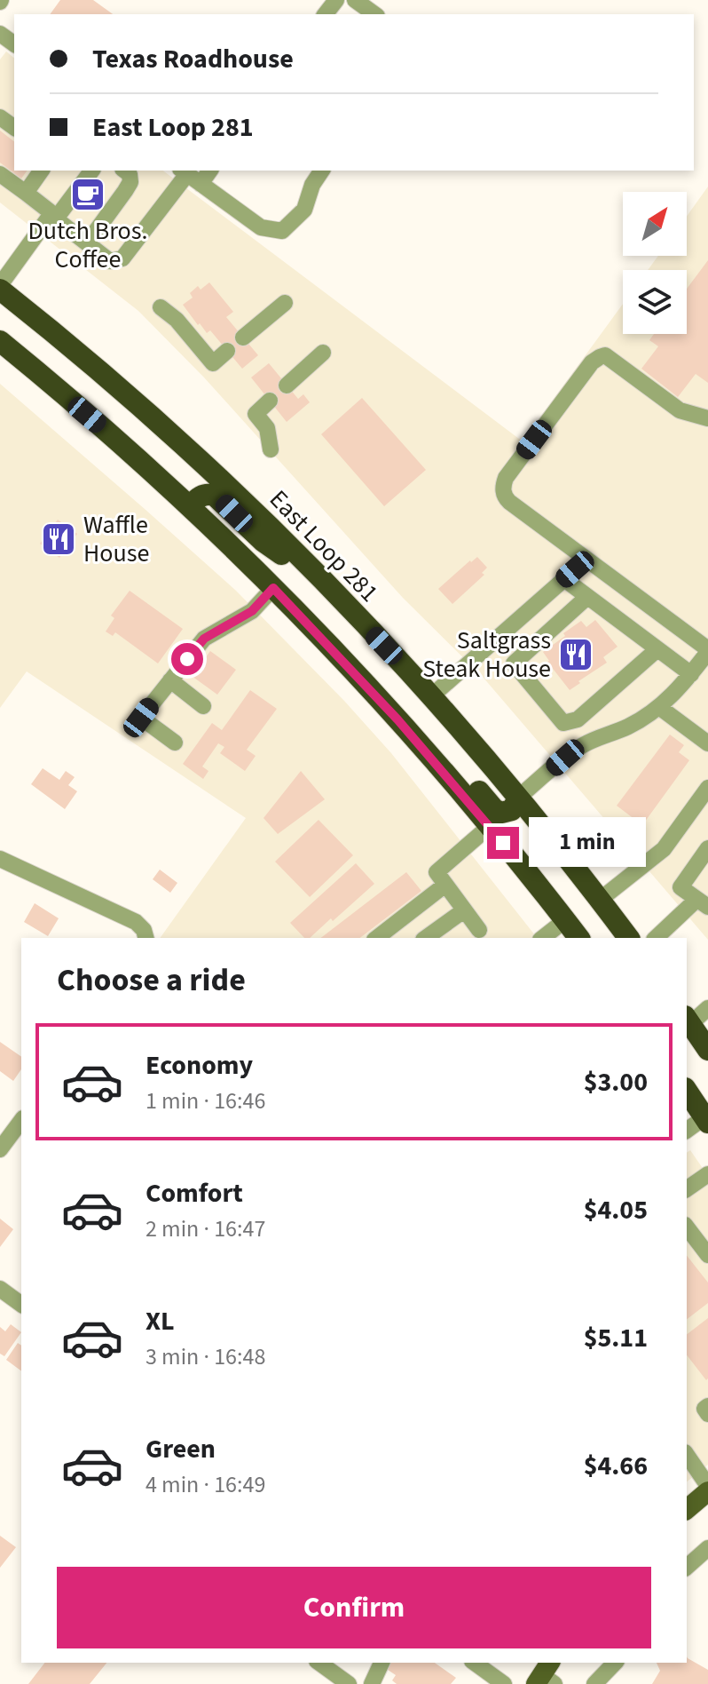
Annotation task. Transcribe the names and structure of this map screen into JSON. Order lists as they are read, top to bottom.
{
  "streets": {
    "highway": ["East Loop 281"]
  },
  "places": {
    "cafe": ["Dutch Bros. Coffee"],
    "restaurant": ["Waffle House", "Saltgrass Steak House"]
  },
  "north": "top right",
  "page": {
    "banner": ["Texas Roadhouse", "East Loop 281"],
    "bubble": "1 min",
    "heading": "Choose a ride",
    "list": [
      {
        "name": "Economy",
        "note": "1 min · 16:46",
        "value": "$3.00"
      },
      {
        "name": "Comfort",
        "note": "2 min · 16:47",
        "value": "$4.05"
      },
      {
        "name": "XL",
        "note": "3 min · 16:48",
        "value": "$5.11"
      },
      {
        "name": "Green",
        "note": "4 min · 16:49",
        "value": "$4.66"
      }
    ],
    "buttons": "Confirm"
  }
}
